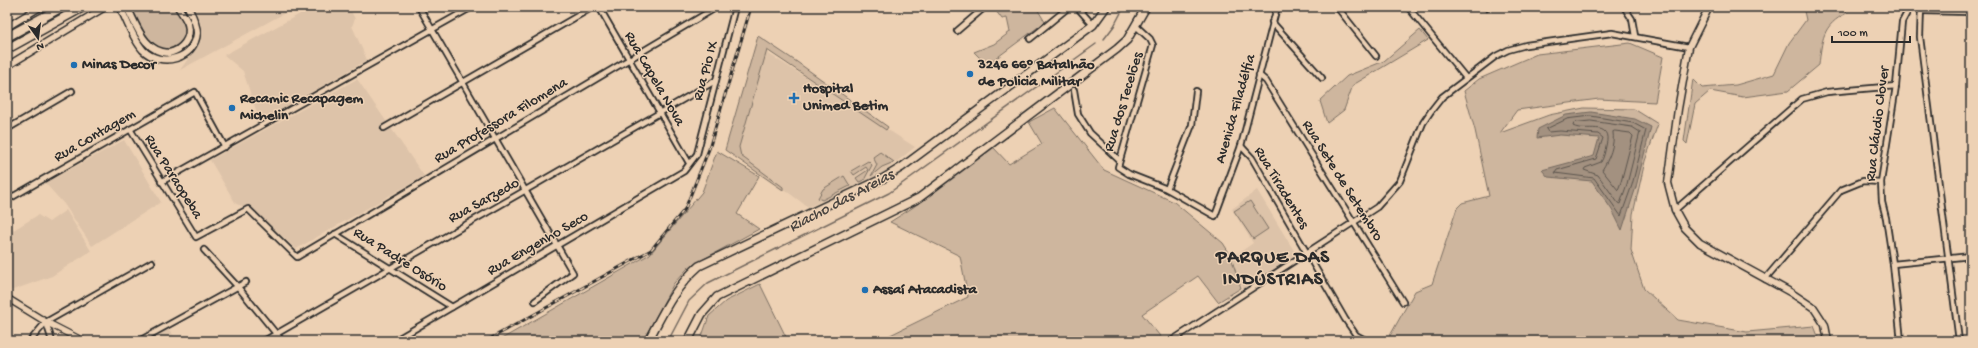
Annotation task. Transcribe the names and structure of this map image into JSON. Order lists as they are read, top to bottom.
{
  "streets": {
    "street": [
      "Rua Pio IX",
      "Rua Capela Nova",
      "Rua dos Tecelões",
      "Avenida Filadélfia",
      "Rua Professora Filomena",
      "Rua Cláudio Clover",
      "Rua Contagem",
      "Rua Paraopeba",
      "Rua Sete de Setembro",
      "Rua Tiradentes",
      "Rua Sarzedo",
      "Rua Engenho Seco",
      "Rua Padre Osório"
    ]
  },
  "crossings": [
    ["Rua Pio IX", "Rua Capela Nova"],
    ["Rua Pio IX", "Rua Sarzedo"],
    ["Rua Pio IX", "Rua Engenho Seco"],
    ["Rua Capela Nova", "Rua Professora Filomena"],
    ["Rua Capela Nova", "Rua Sarzedo"],
    ["Rua Capela Nova", "Rua Engenho Seco"],
    ["Rua dos Tecelões", "Avenida Filadélfia"],
    ["Avenida Filadélfia", "Rua Sete de Setembro"],
    ["Avenida Filadélfia", "Rua Tiradentes"],
    ["Rua Professora Filomena", "Rua Paraopeba"],
    ["Rua Professora Filomena", "Rua Padre Osório"],
    ["Rua Contagem", "Rua Paraopeba"],
    ["Rua Sarzedo", "Rua Padre Osório"],
    ["Rua Engenho Seco", "Rua Padre Osório"]
  ],
  "districts": ["PARQUE DAS INDÚSTRIAS"],
  "water": ["Riacho das Areias"],
  "places": {
    "other": [
      "Minas Decor",
      "3246 66º Batalhão de Policia Militar",
      "Recamic Recapagem Michelin",
      "Assaí Atacadista"
    ],
    "health": ["Hospital Unimed Betim"]
  },
  "scale_bar": "100 m",
  "north": "bottom"
}
